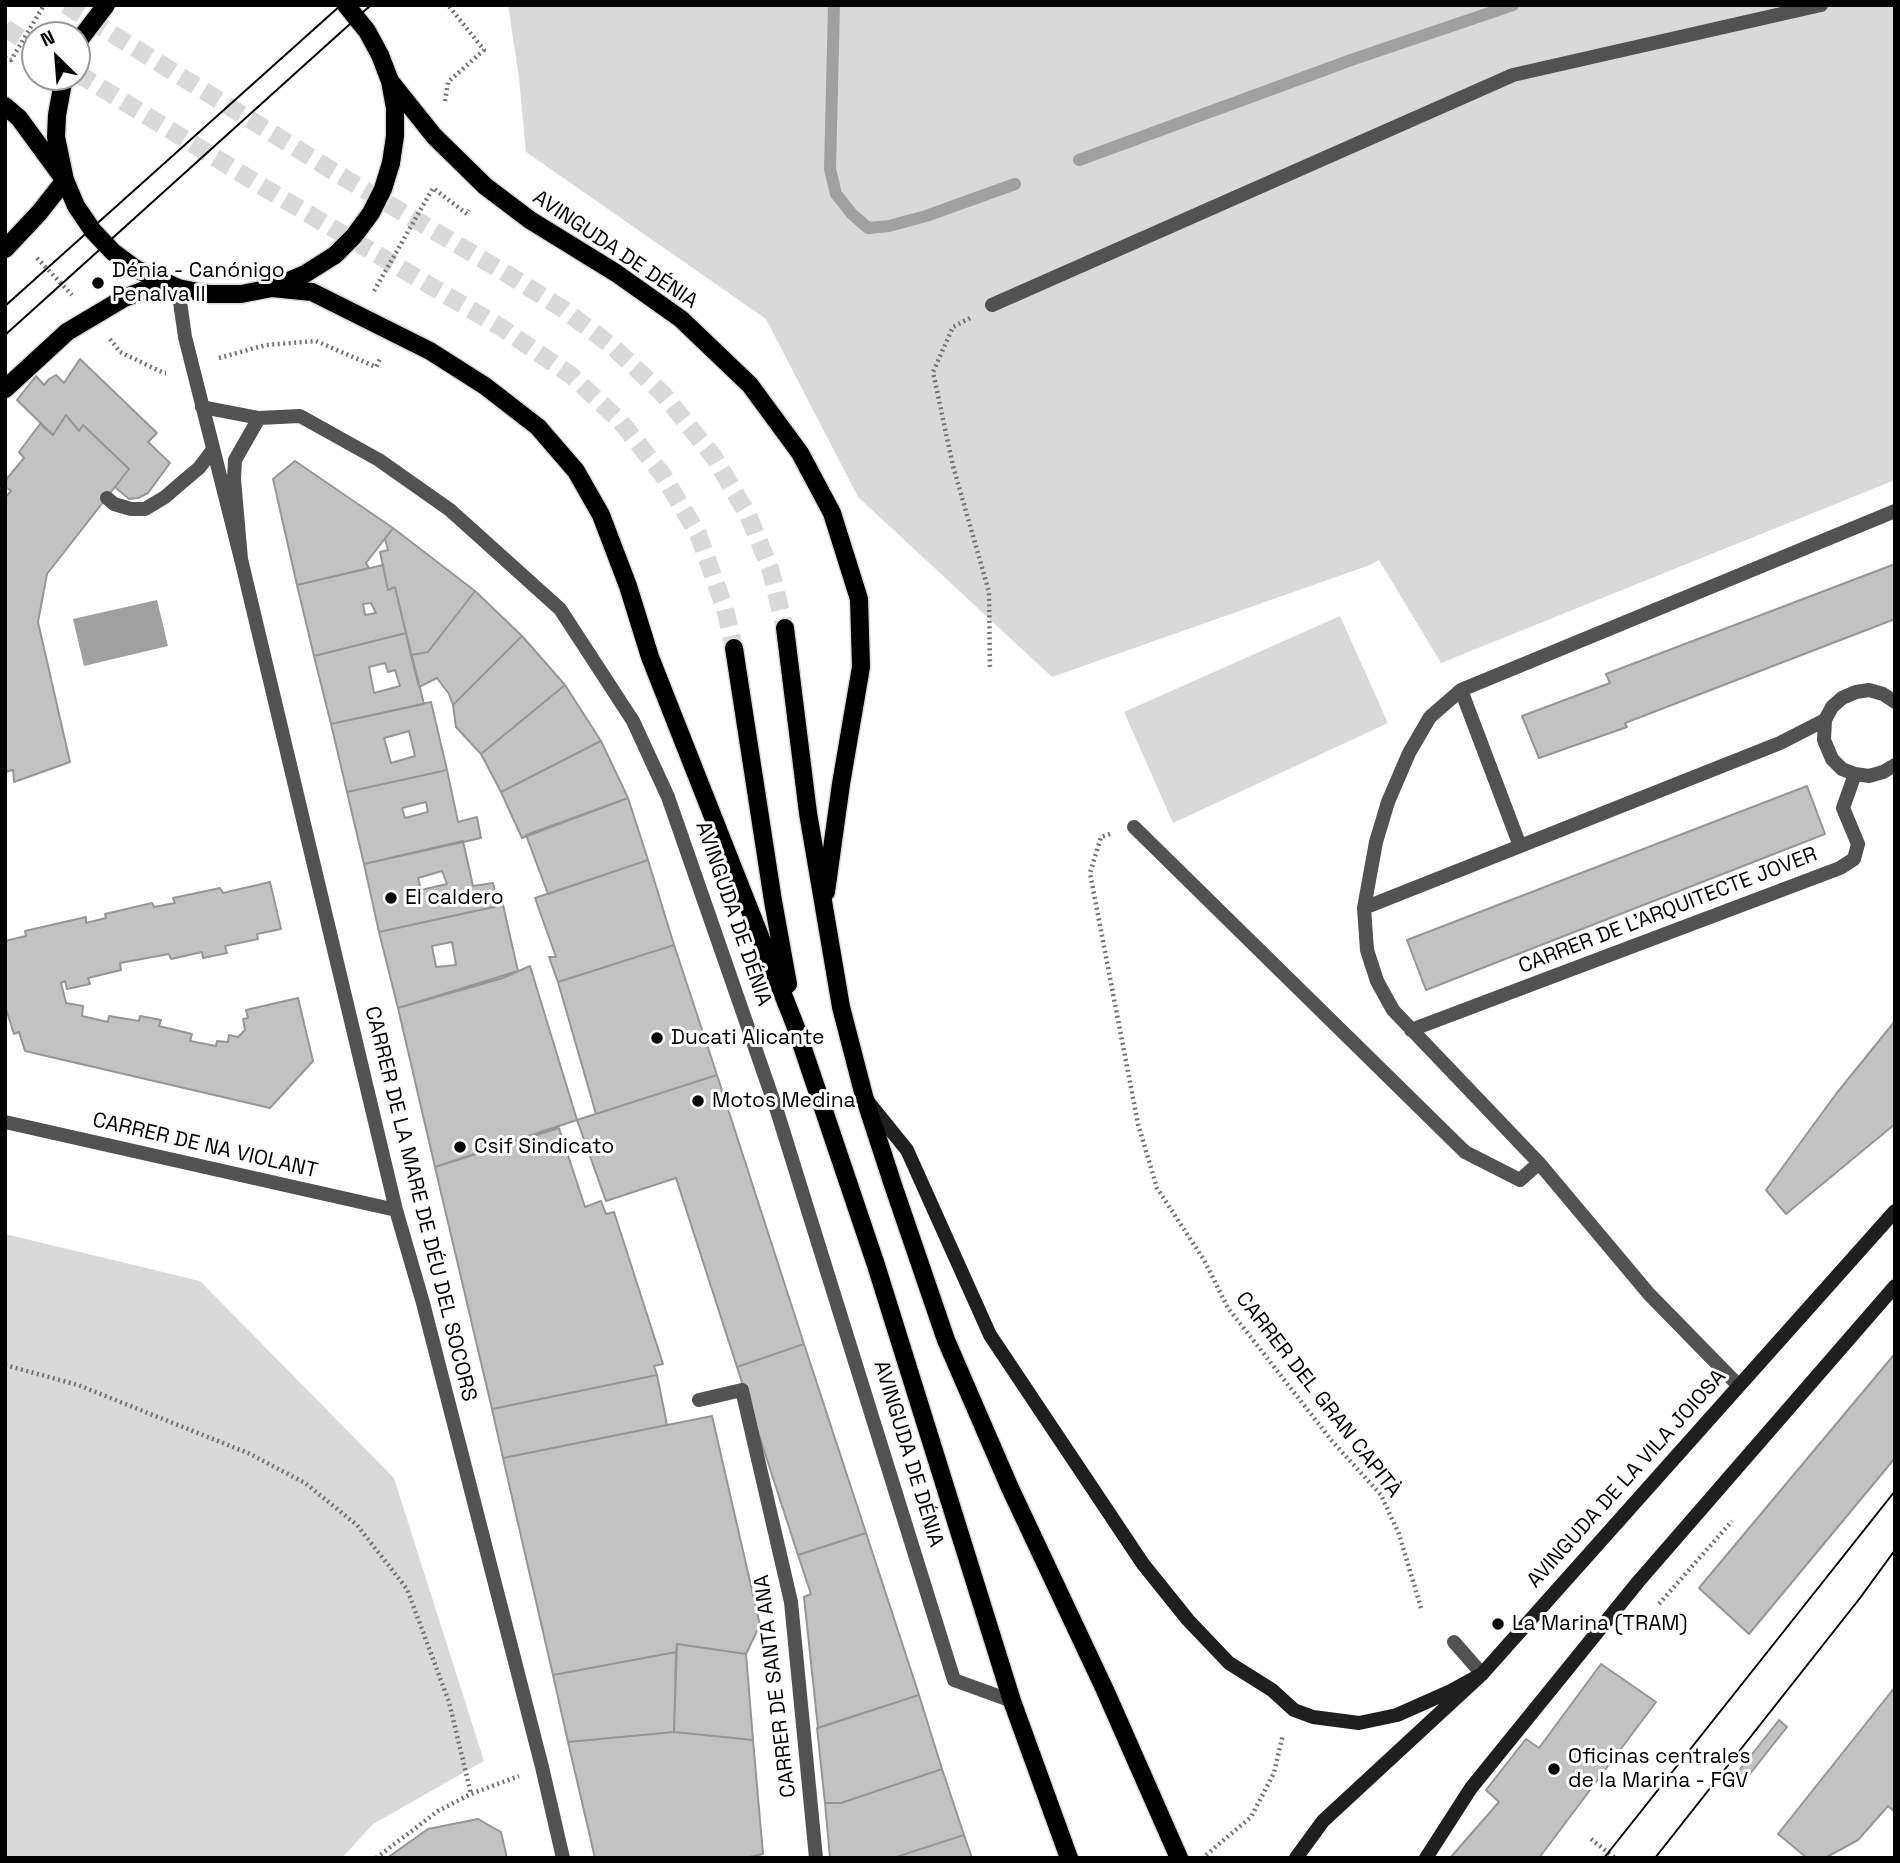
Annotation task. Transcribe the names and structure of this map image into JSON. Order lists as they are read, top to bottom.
{
  "streets": {
    "main road": ["AVINGUDA DE DÉNIA", "AVINGUDA DE LA VILA JOIOSA"],
    "street": [
      "CARRER DE L'ARQUITECTE JOVER",
      "CARRER DE NA VIOLANT",
      "CARRER DE LA MARE DE DÉU DEL SOCORS",
      "CARRER DE SANTA ANA"
    ],
    "path": ["CARRER DEL GRAN CAPITÀ"]
  },
  "crossings": [
    ["AVINGUDA DE DÉNIA", "CARRER DE LA MARE DE DÉU DEL SOCORS"],
    ["AVINGUDA DE DÉNIA", "AVINGUDA DE LA VILA JOIOSA"],
    ["CARRER DE NA VIOLANT", "CARRER DE LA MARE DE DÉU DEL SOCORS"]
  ],
  "places": [
    "Dénia - Canónigo Penalva II",
    "El caldero",
    "Ducati Alicante",
    "Motos Medina",
    "Csif Sindicato",
    "La Marina (TRAM)",
    "Oficinas centrales de la Marina - FGV"
  ],
  "north": "top left"
}
